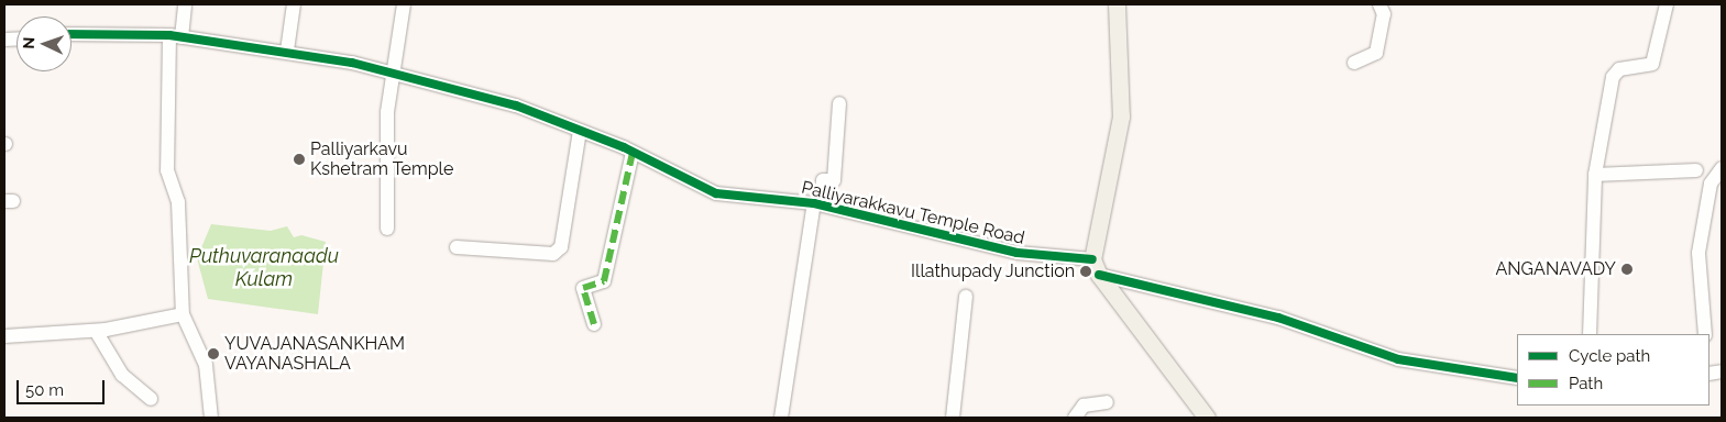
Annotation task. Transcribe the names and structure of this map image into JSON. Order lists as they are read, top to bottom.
{
  "streets": {
    "street": ["Palliyarakkavu Temple Road"]
  },
  "water": ["Puthuvaranaadu Kulam"],
  "places": [
    "Palliyarkavu Kshetram Temple",
    "ANGANAVADY",
    "Illathupady Junction",
    "YUVAJANASANKHAM VAYANASHALA"
  ],
  "legend": ["Cycle path", "Path"],
  "scale_bar": "50 m",
  "north": "left"
}
